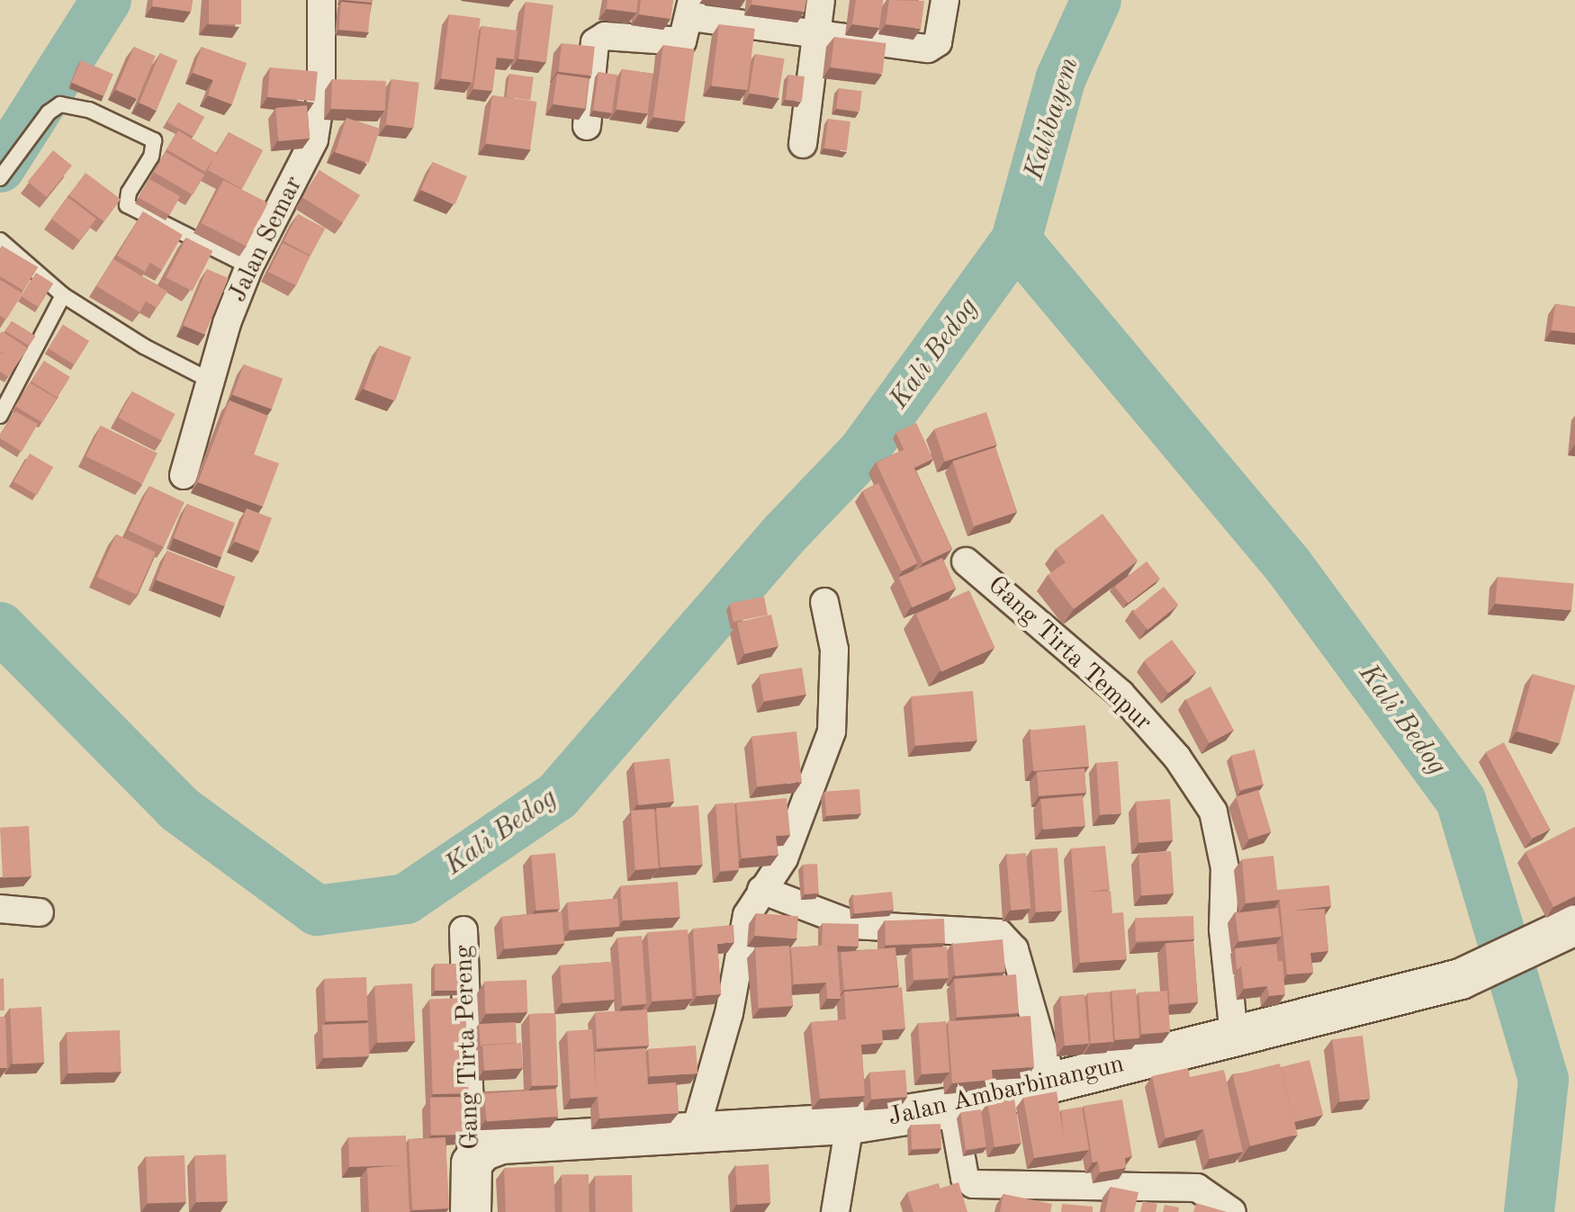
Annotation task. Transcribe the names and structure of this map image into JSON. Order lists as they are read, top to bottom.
{
  "streets": {
    "main road": ["Jalan Ambarbinangun"],
    "street": ["Jalan Semar", "Gang Tirta Tempur", "Gang Tirta Pereng"]
  },
  "crossings": [
    ["Gang Tirta Tempur", "Jalan Ambarbinangun"],
    ["Gang Tirta Pereng", "Jalan Ambarbinangun"]
  ],
  "water": ["Kalibayem", "Kali Bedog"]
}
